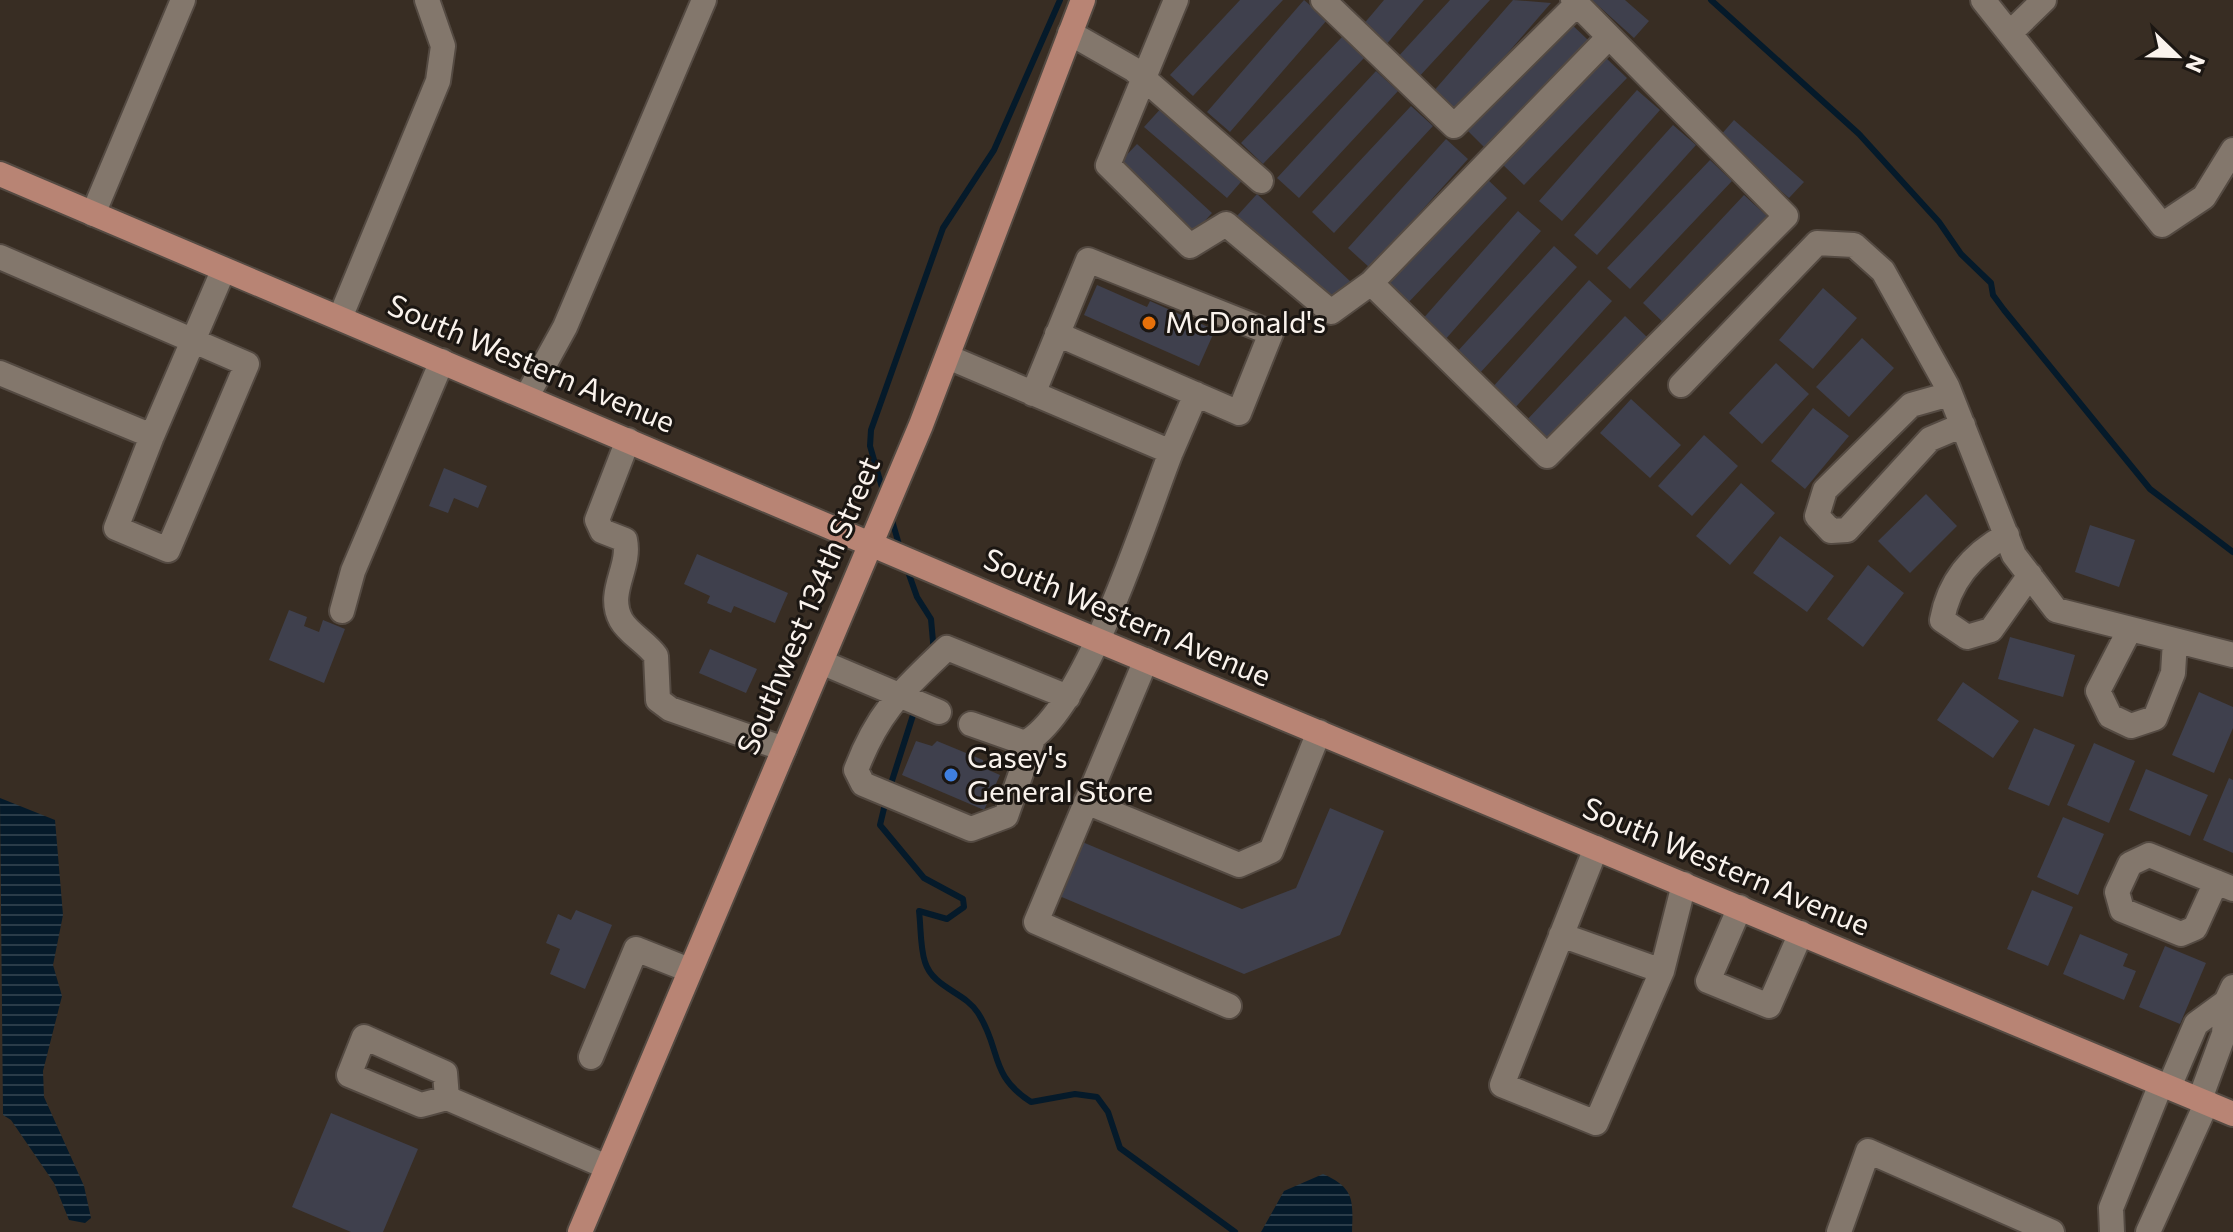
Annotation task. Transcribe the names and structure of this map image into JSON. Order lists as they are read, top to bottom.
{
  "streets": {
    "main road": ["South Western Avenue", "Southwest 134th Street"]
  },
  "crossings": [
    ["South Western Avenue", "Southwest 134th Street"]
  ],
  "places": ["McDonald's", "Casey's General Store"],
  "north": "bottom right"
}
